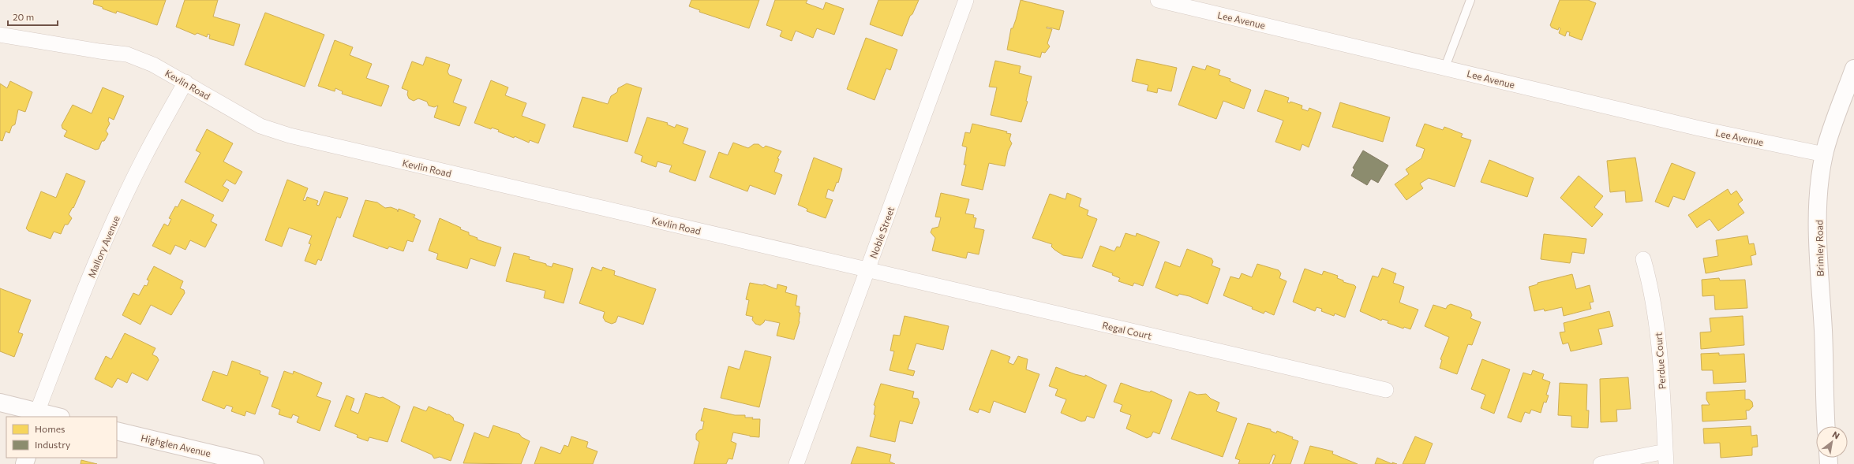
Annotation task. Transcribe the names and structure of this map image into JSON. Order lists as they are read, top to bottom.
{
  "streets": {
    "main road": ["Brimley Road", "Highglen Avenue"],
    "street": [
      "Lee Avenue",
      "Kevlin Road",
      "Noble Street",
      "Mallory Avenue",
      "Regal Court",
      "Perdue Court"
    ]
  },
  "crossings": [
    ["Lee Avenue", "Brimley Road"],
    ["Kevlin Road", "Noble Street"],
    ["Kevlin Road", "Mallory Avenue"],
    ["Kevlin Road", "Regal Court"],
    ["Noble Street", "Regal Court"]
  ],
  "legend": ["Homes", "Industry"],
  "scale_bar": "20 m",
  "north": "top right"
}
